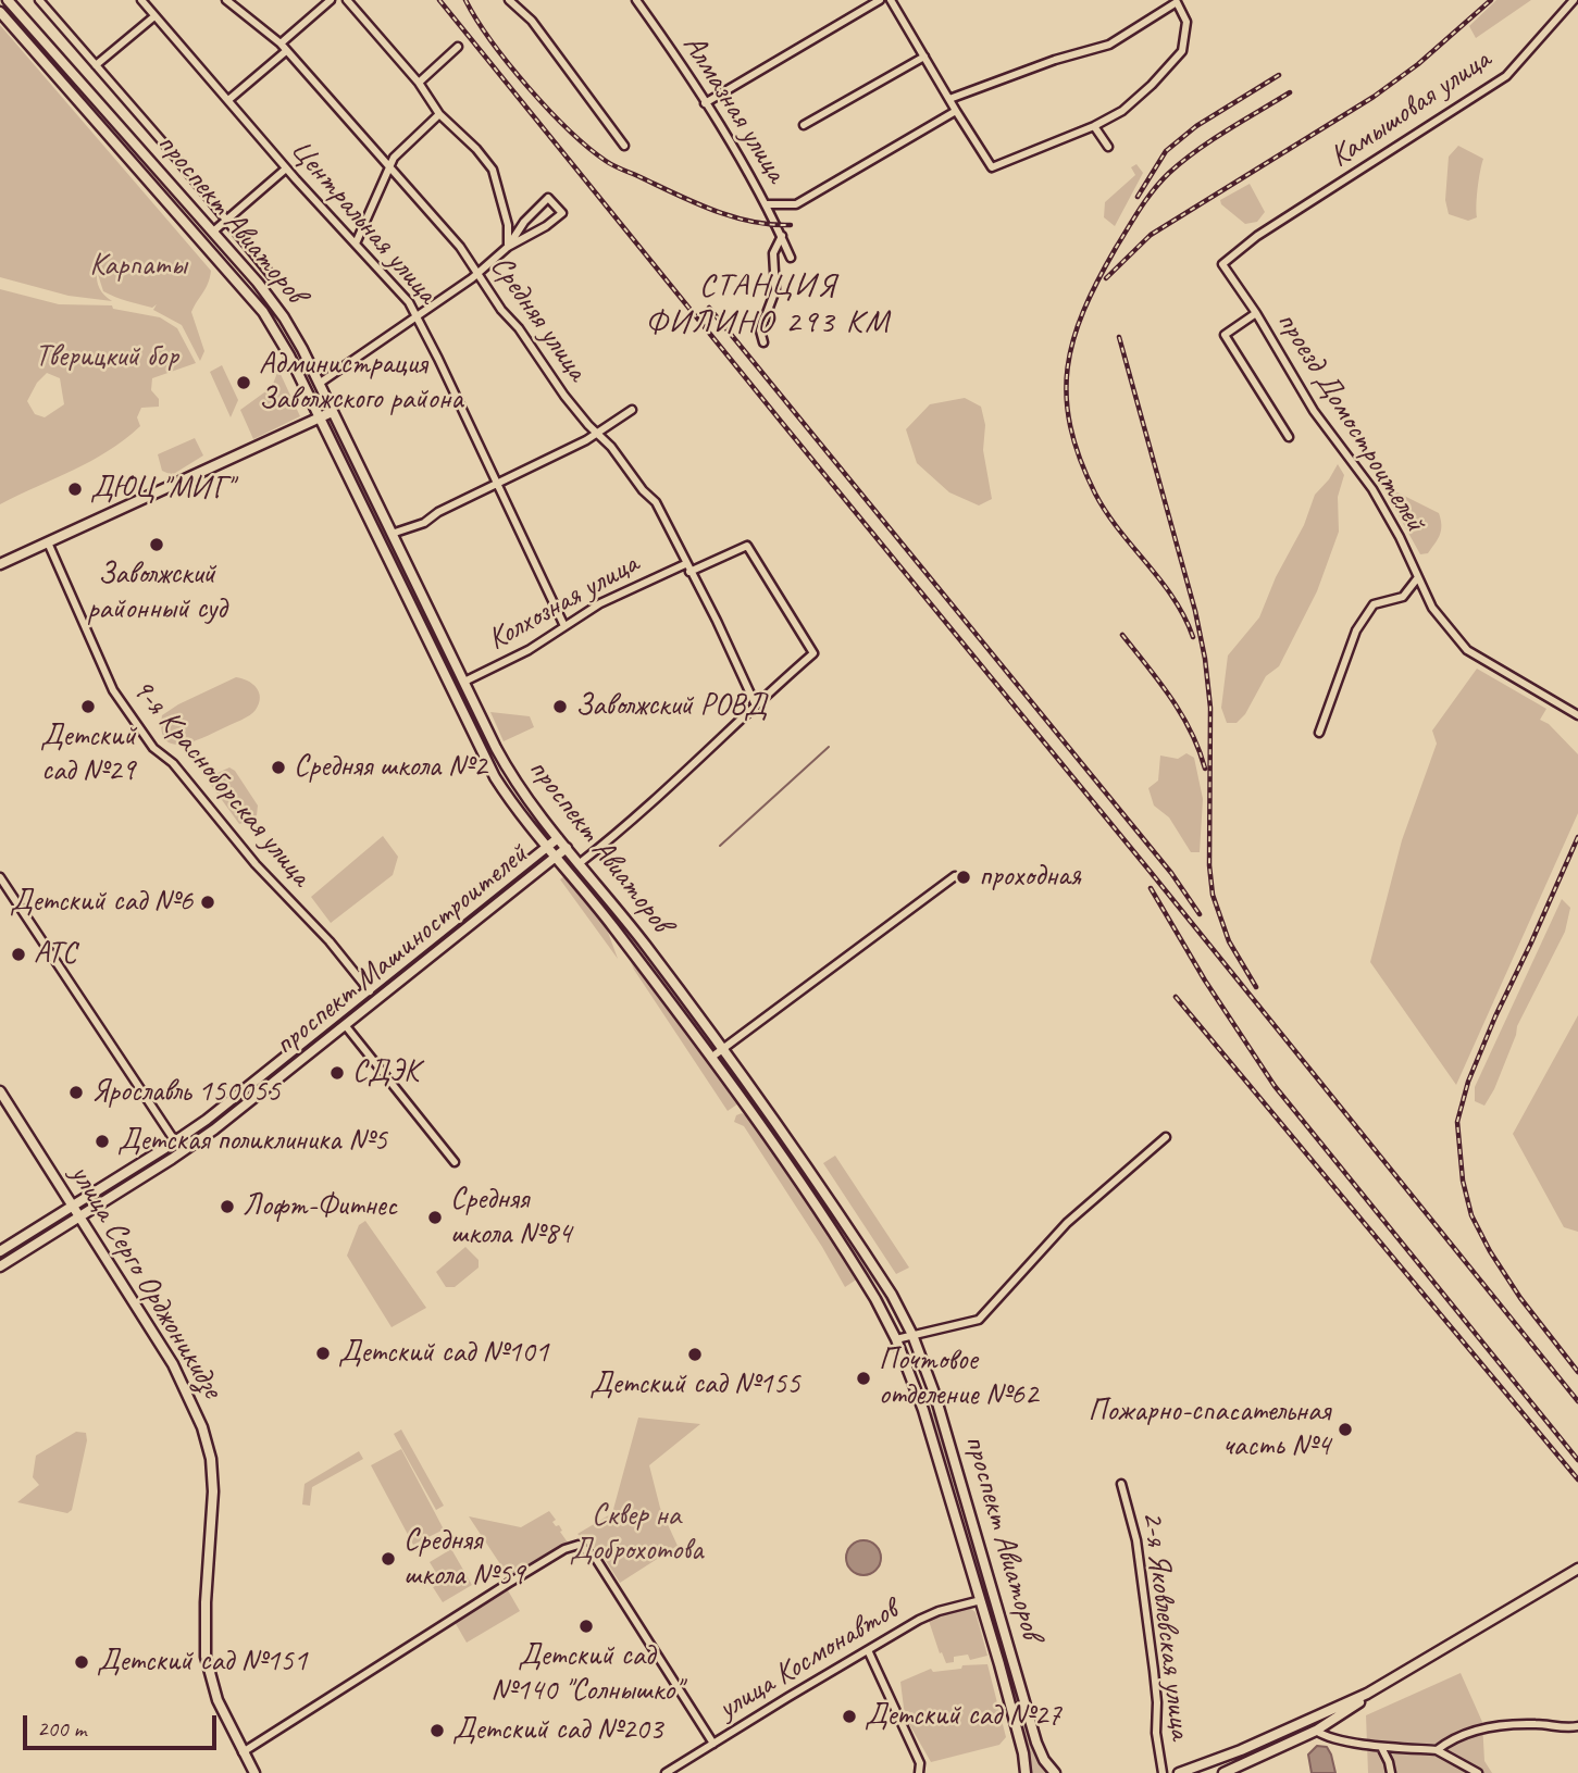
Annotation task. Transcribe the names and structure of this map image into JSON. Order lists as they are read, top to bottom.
{
  "streets": {
    "main road": ["проспект Авиаторов", "проспект Машиностроителей", "улица Серго Орджоникидзе"],
    "street": [
      "Алмазная улица",
      "Камышовая улица",
      "Центральная улица",
      "Средняя улица",
      "проезд Домостроителей",
      "Колхозная улица",
      "9-я Красноборская улица",
      "2-я Яковлевская улица",
      "улица Космонавтов"
    ]
  },
  "crossings": [
    ["Камышовая улица", "проезд Домостроителей"],
    ["проспект Авиаторов", "Колхозная улица"],
    ["проспект Авиаторов", "проспект Машиностроителей"],
    ["проспект Авиаторов", "улица Космонавтов"],
    ["Центральная улица", "Колхозная улица"],
    ["Средняя улица", "Колхозная улица"],
    ["9-я Красноборская улица", "проспект Машиностроителей"],
    ["проспект Машиностроителей", "улица Серго Орджоникидзе"]
  ],
  "districts": ["СТАНЦИЯ ФИЛИНО 293 КМ"],
  "parks": ["Карпаты", "Тверицкий бор", "Сквер на Доброхотова"],
  "places": [
    "Администрация Заволжского района",
    "ДЮЦ \"МИГ\"",
    "Заволжский районный суд",
    "Детский сад №29",
    "Заволжский РОВД",
    "Средняя школа №2",
    "проходная",
    "Детский сад №6",
    "АТС",
    "СДЭК",
    "Ярославль 150055",
    "Детская поликлиника №5",
    "Лофт-Фитнес",
    "Средняя школа №84",
    "Детский сад №101",
    "Детский сад №155",
    "Почтовое отделение №62",
    "Пожарно-спасательная часть №4",
    "Средняя школа №59",
    "Детский сад №140 \"Солнышко\"",
    "Детский сад №151",
    "Детский сад №27",
    "Детский сад №203"
  ],
  "scale_bar": "200 m"
}
